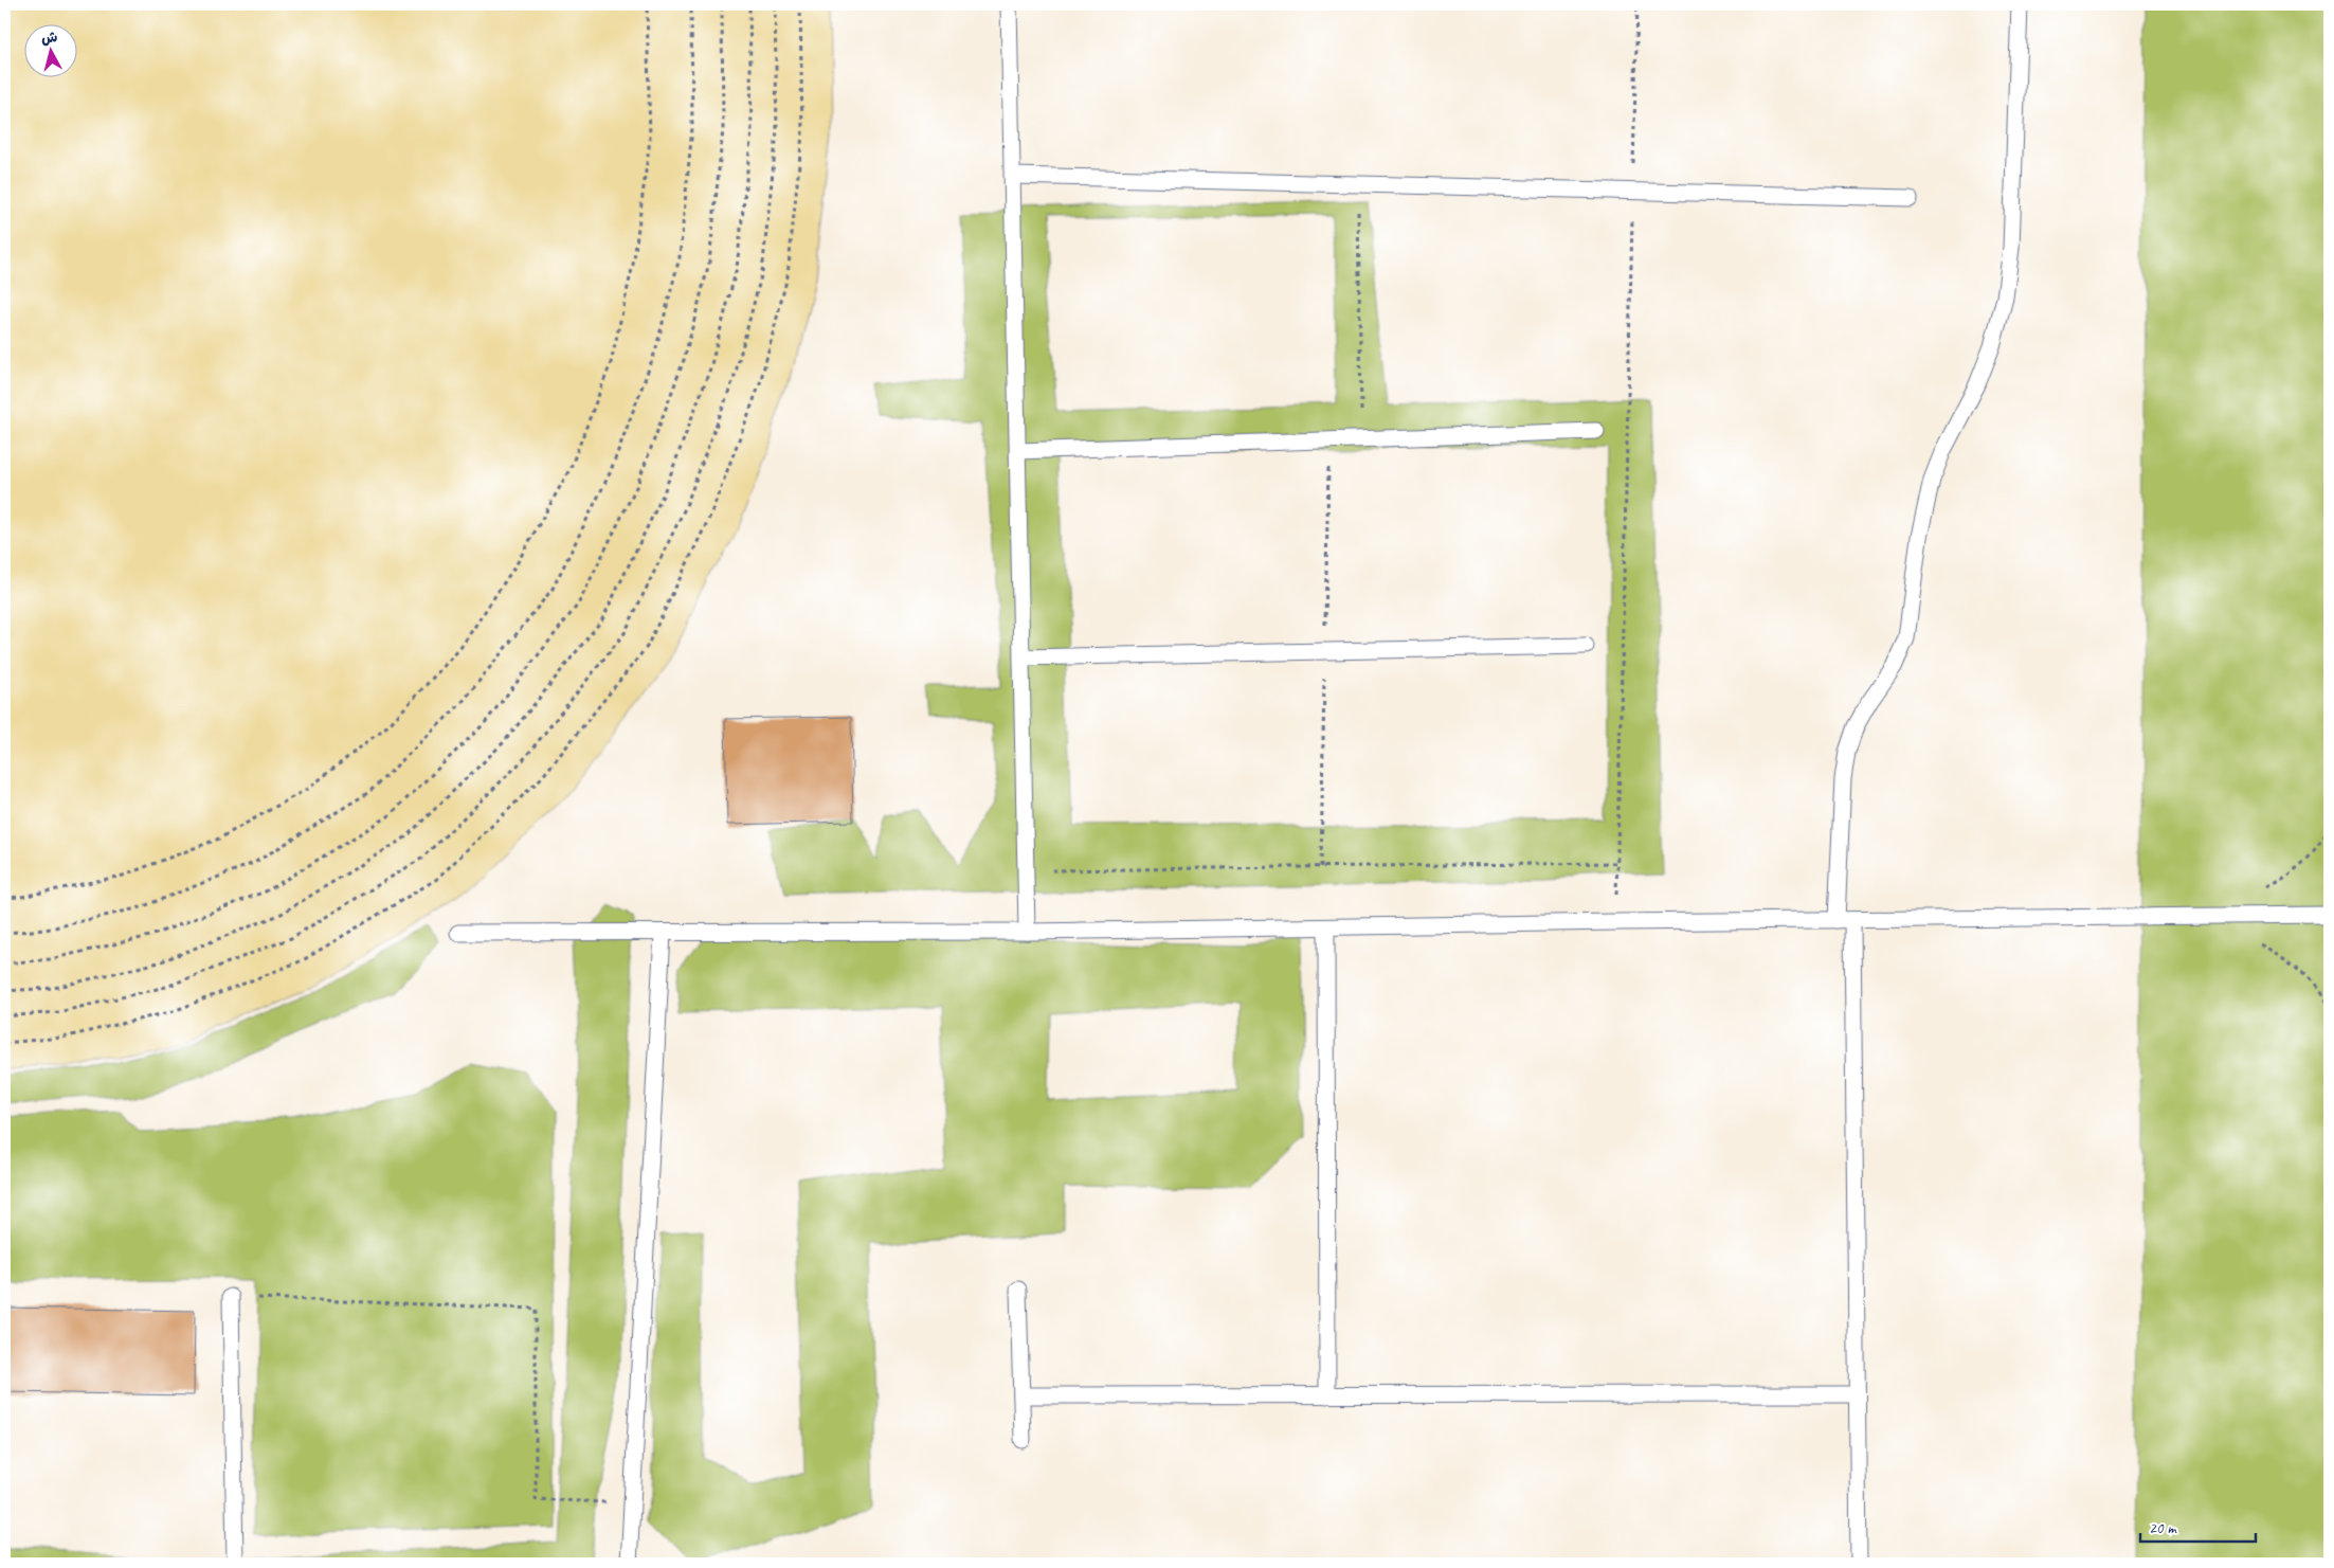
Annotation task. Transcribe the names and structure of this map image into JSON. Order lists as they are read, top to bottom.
{
  "scale_bar": "20 m",
  "north": "top"
}
